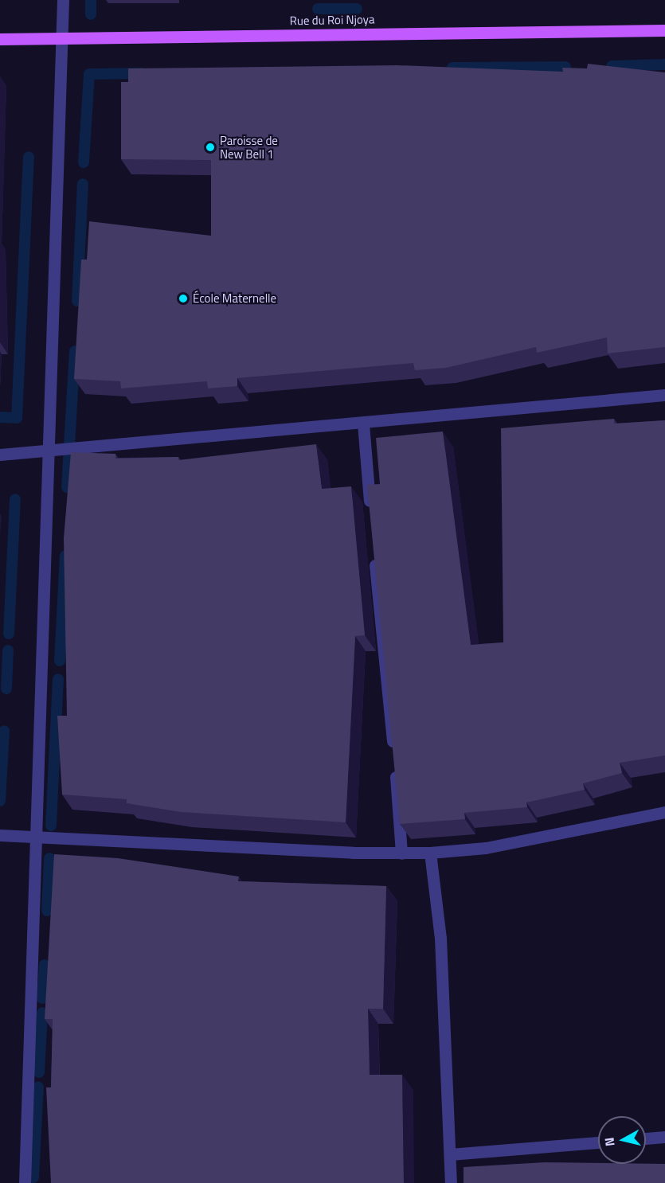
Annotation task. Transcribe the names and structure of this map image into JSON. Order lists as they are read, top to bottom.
{
  "streets": {
    "main road": ["Rue du Roi Njoya"]
  },
  "places": ["Paroisse de New Bell 1", "École Maternelle"],
  "north": "left"
}
